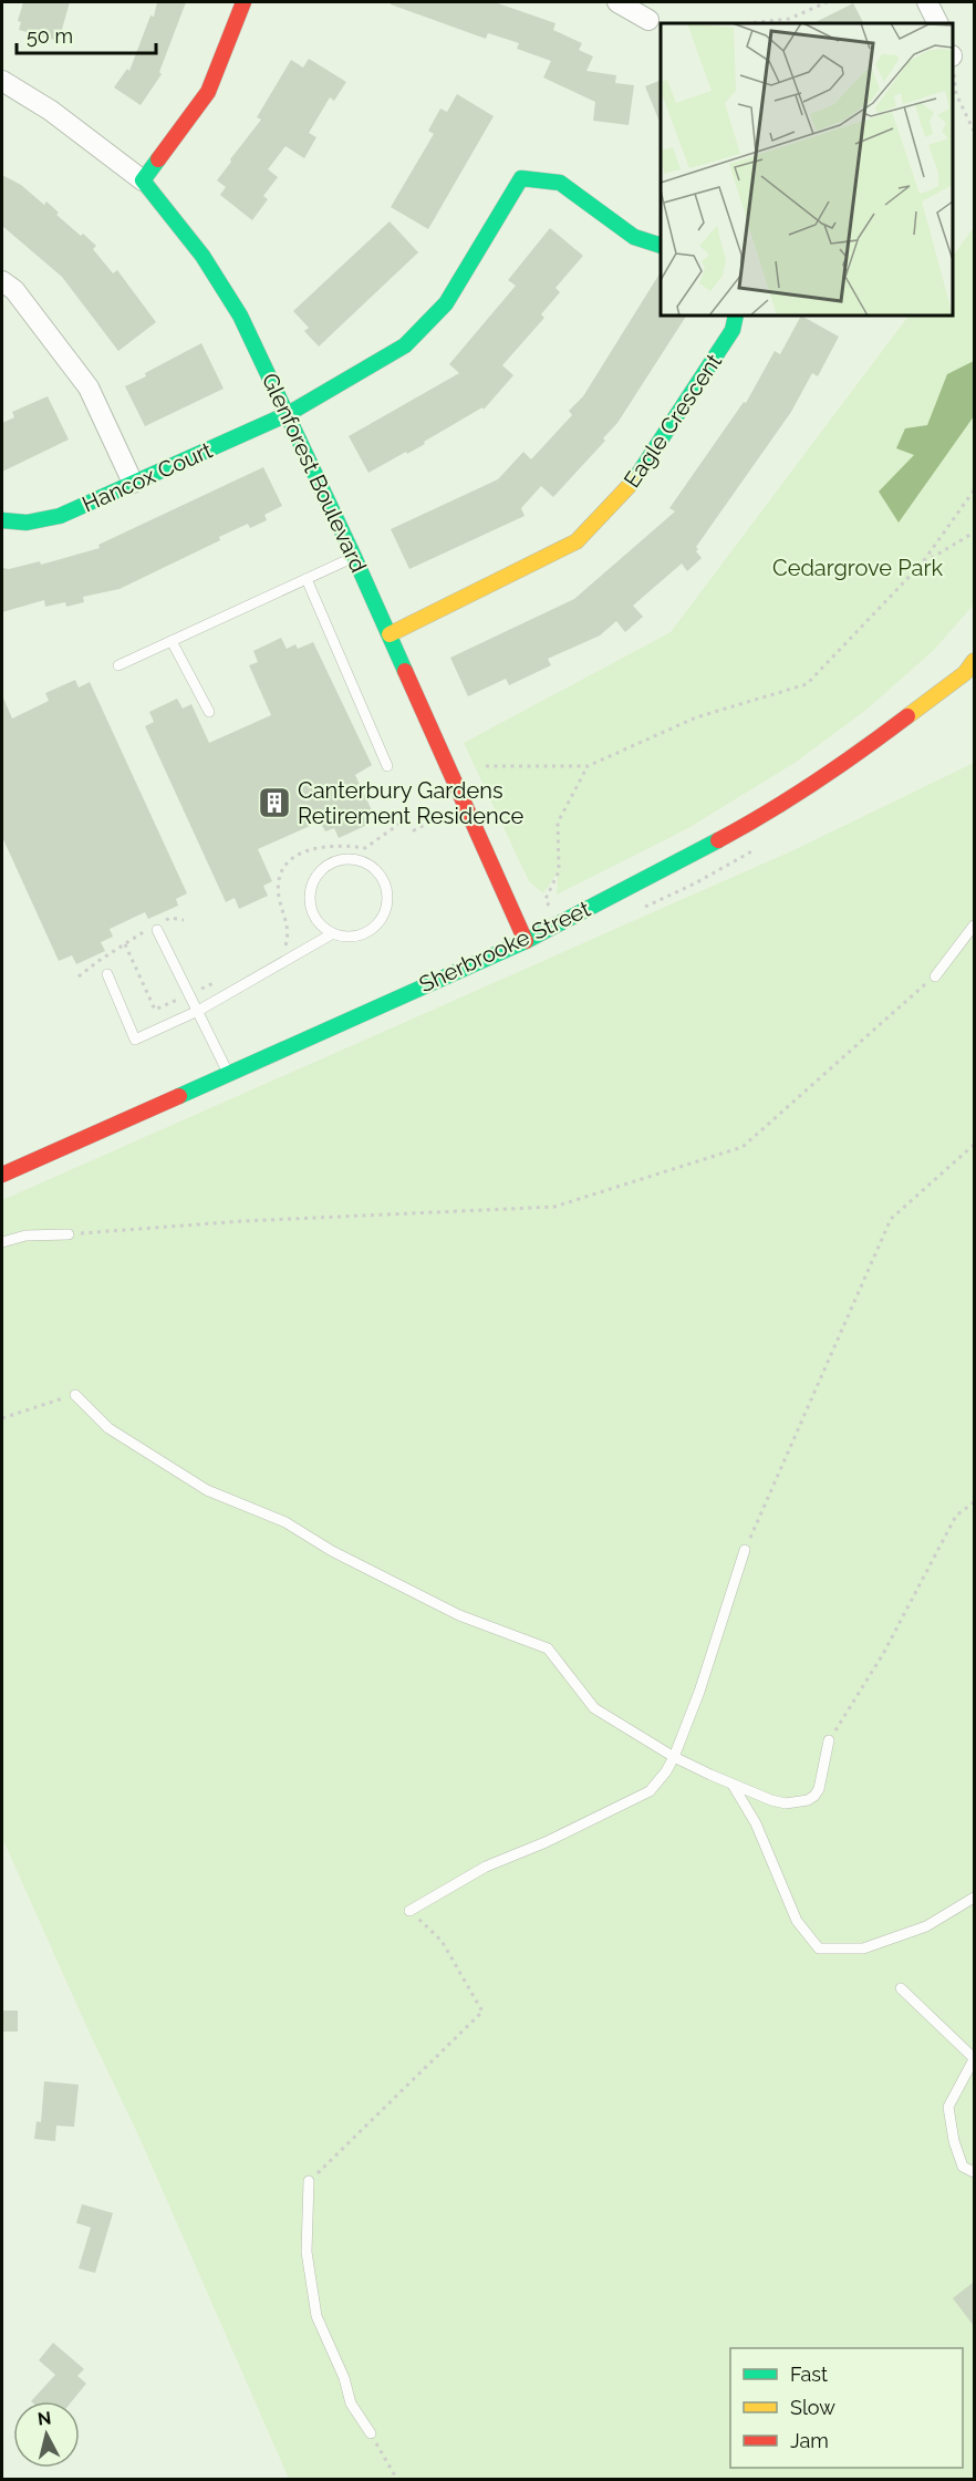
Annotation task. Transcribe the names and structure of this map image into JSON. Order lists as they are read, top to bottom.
{
  "streets": {
    "street": [
      "Eagle Crescent",
      "Glenforest Boulevard",
      "Hancox Court",
      "Sherbrooke Street"
    ]
  },
  "crossings": [
    ["Eagle Crescent", "Glenforest Boulevard"],
    ["Glenforest Boulevard", "Hancox Court"],
    ["Glenforest Boulevard", "Sherbrooke Street"]
  ],
  "parks": ["Cedargrove Park"],
  "places": {
    "building": ["Canterbury Gardens Retirement Residence"]
  },
  "legend": ["Fast", "Slow", "Jam"],
  "scale_bar": "50 m",
  "north": "top"
}
